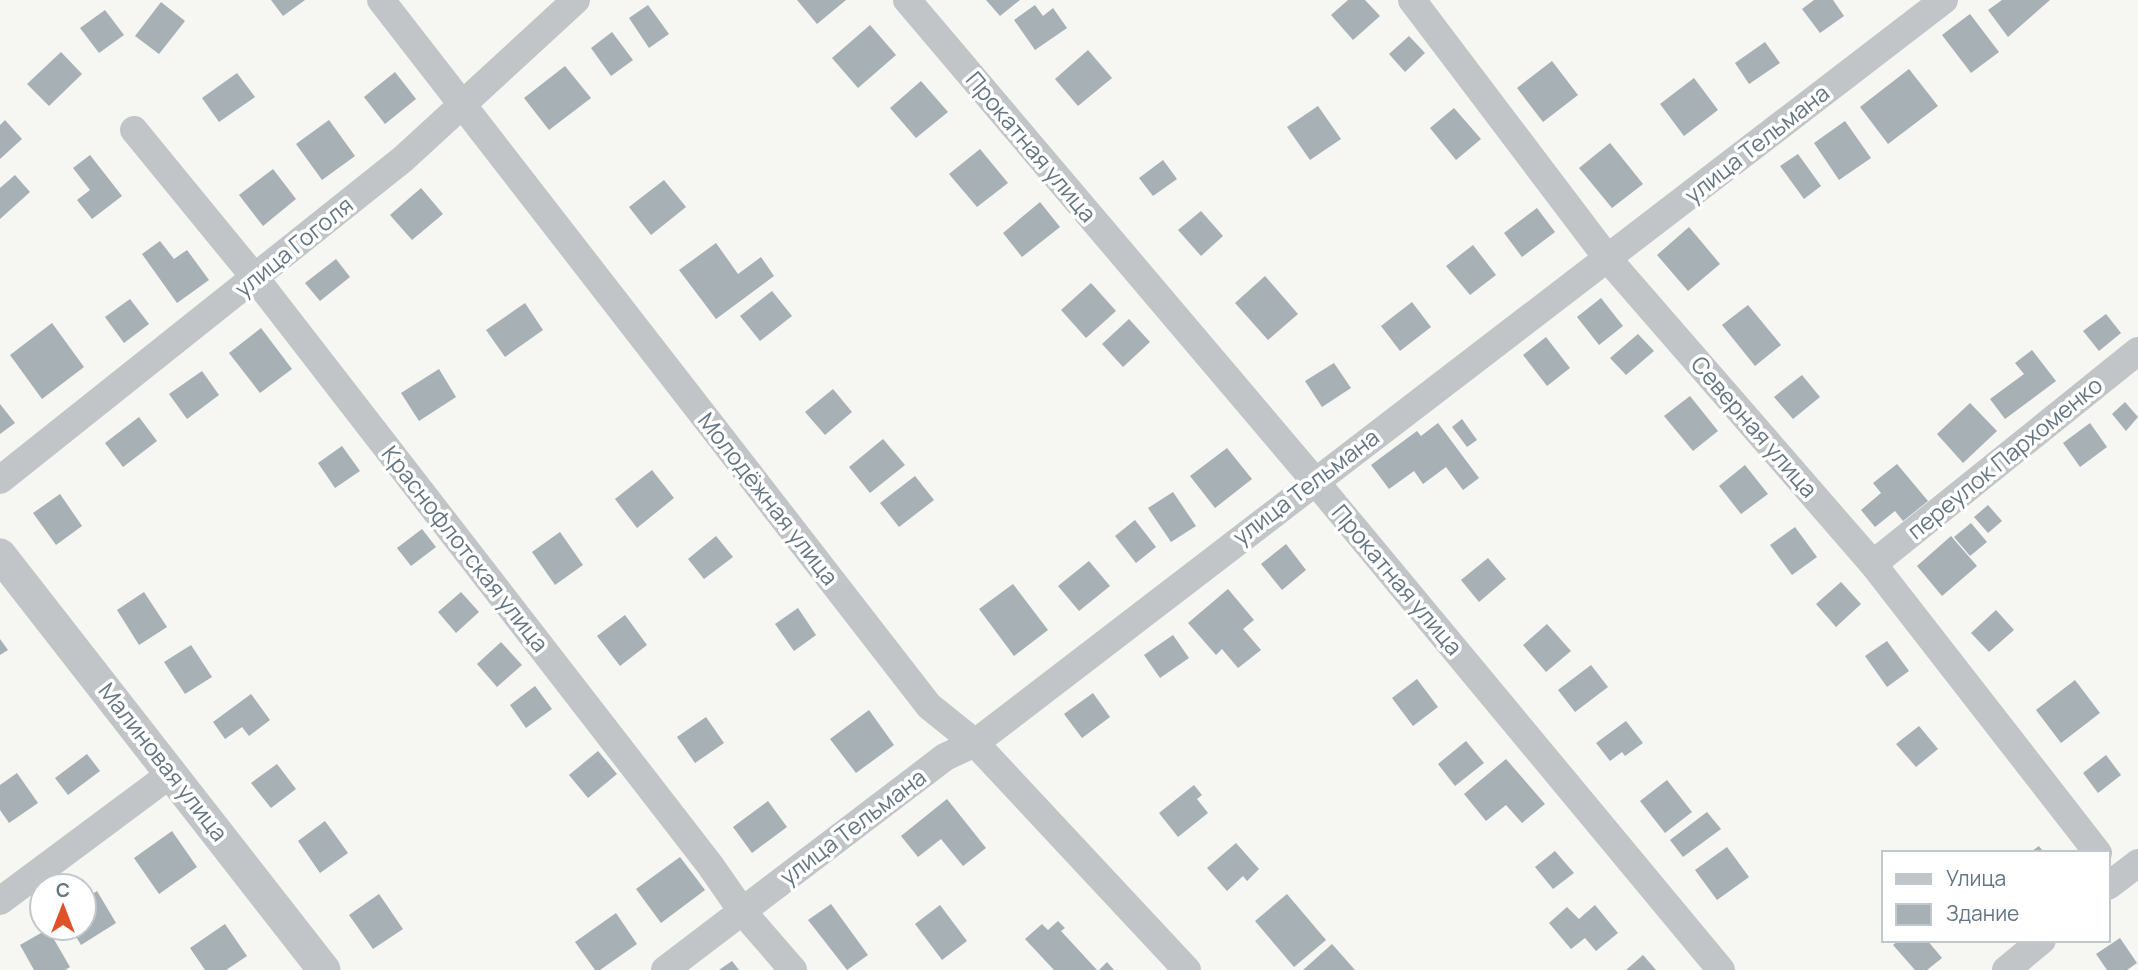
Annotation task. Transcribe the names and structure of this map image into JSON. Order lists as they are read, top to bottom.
{
  "streets": {
    "street": [
      "улица Тельмана",
      "Прокатная улица",
      "улица Гоголя",
      "Северная улица",
      "переулок Пархоменко",
      "Молодёжная улица",
      "Краснофлотская улица",
      "Малиновая улица"
    ]
  },
  "crossings": [
    ["улица Тельмана", "Прокатная улица"],
    ["улица Тельмана", "Северная улица"],
    ["улица Тельмана", "Молодёжная улица"],
    ["улица Тельмана", "Краснофлотская улица"],
    ["улица Гоголя", "Молодёжная улица"],
    ["улица Гоголя", "Краснофлотская улица"],
    ["Северная улица", "переулок Пархоменко"]
  ],
  "legend": ["Улица", "Здание"],
  "north": "top"
}
